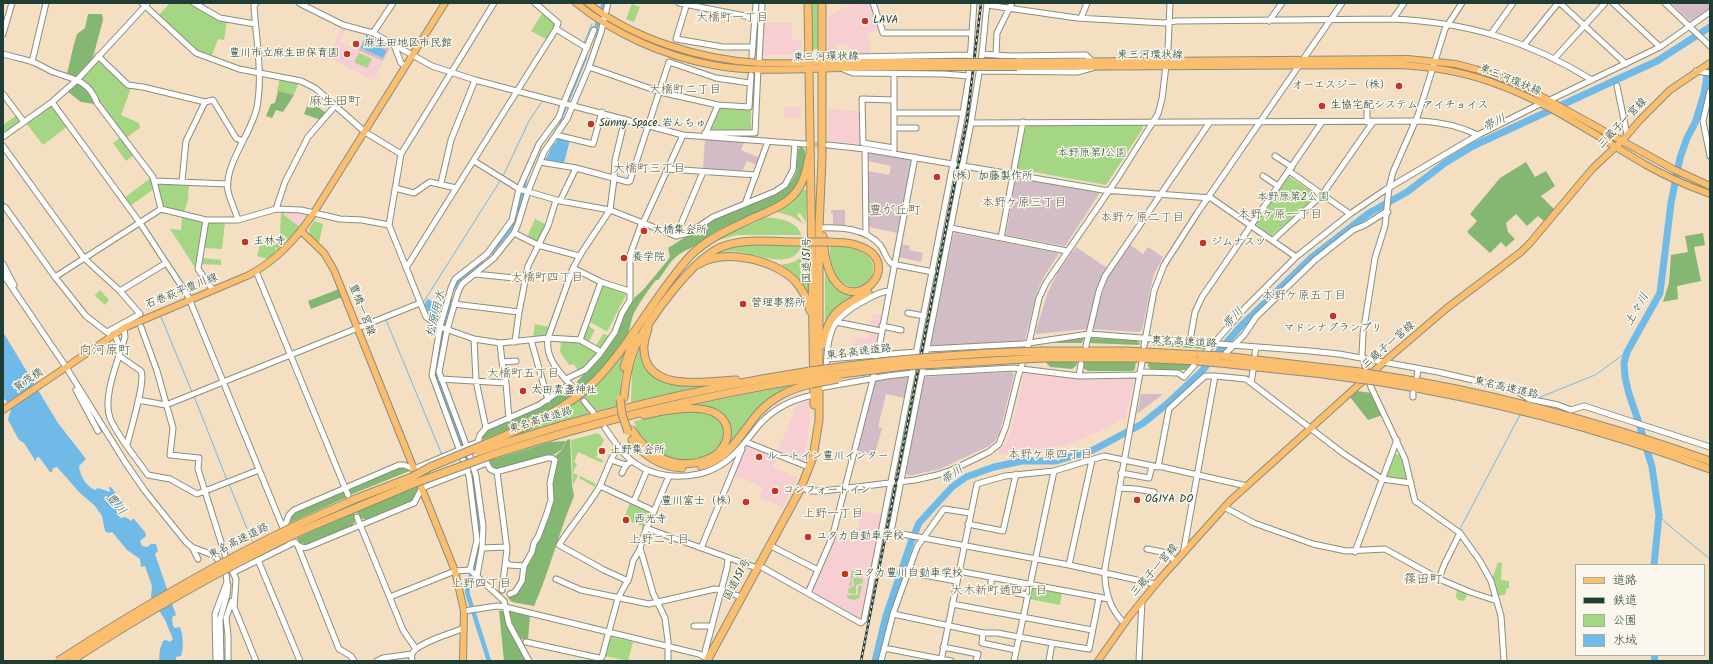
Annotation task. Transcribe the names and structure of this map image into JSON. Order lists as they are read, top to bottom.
{
  "streets": {
    "highway": ["国道151号", "東名高速道路"],
    "main road": [
      "東三河環状線",
      "三蔵子一宮線",
      "石巻萩平豊川線",
      "豊橋一宮線",
      "賀茂橋"
    ]
  },
  "crossings": [
    ["東三河環状線", "三蔵子一宮線"],
    ["東三河環状線", "国道151号"],
    ["三蔵子一宮線", "東名高速道路"],
    ["石巻萩平豊川線", "豊橋一宮線"],
    ["石巻萩平豊川線", "賀茂橋"]
  ],
  "districts": [
    "大橋町一丁目",
    "大橋町二丁目",
    "麻生田町",
    "大橋町三丁目",
    "本野ケ原三丁目",
    "豊が丘町",
    "本野ケ原一丁目",
    "本野ケ原二丁目",
    "大橋町四丁目",
    "本野ケ原五丁目",
    "向河原町",
    "大橋町五丁目",
    "本野ケ原四丁目",
    "上野一丁目",
    "上野二丁目",
    "篠田町",
    "上野四丁目",
    "大木新町通四丁目"
  ],
  "water": [
    "帯川",
    "土々川",
    "松原用水",
    "豊川"
  ],
  "parks": ["本野原第1公園", "本野原第2公園"],
  "places": [
    "LAVA",
    "麻生田地区市民館",
    "豊川市立麻生田保育園",
    "オーエスジー（株）",
    "生協宅配システム アイチョイス",
    "Sunny Space 岩んちゅ",
    "（株）加藤製作所",
    "大橋集会所",
    "玉林寺",
    "ジムナスツ",
    "養学院",
    "管理事務所",
    "マドンナグランプリ",
    "太田素盞神社",
    "上野集会所",
    "ルートイン豊川インター",
    "コンフォートイン",
    "OGIYA DO",
    "豊川富士（株）",
    "西光寺",
    "ユタカ自動車学校",
    "ユタカ豊川自動車学校"
  ],
  "legend": [
    "道路",
    "鉄道",
    "公園",
    "水域"
  ]
}
